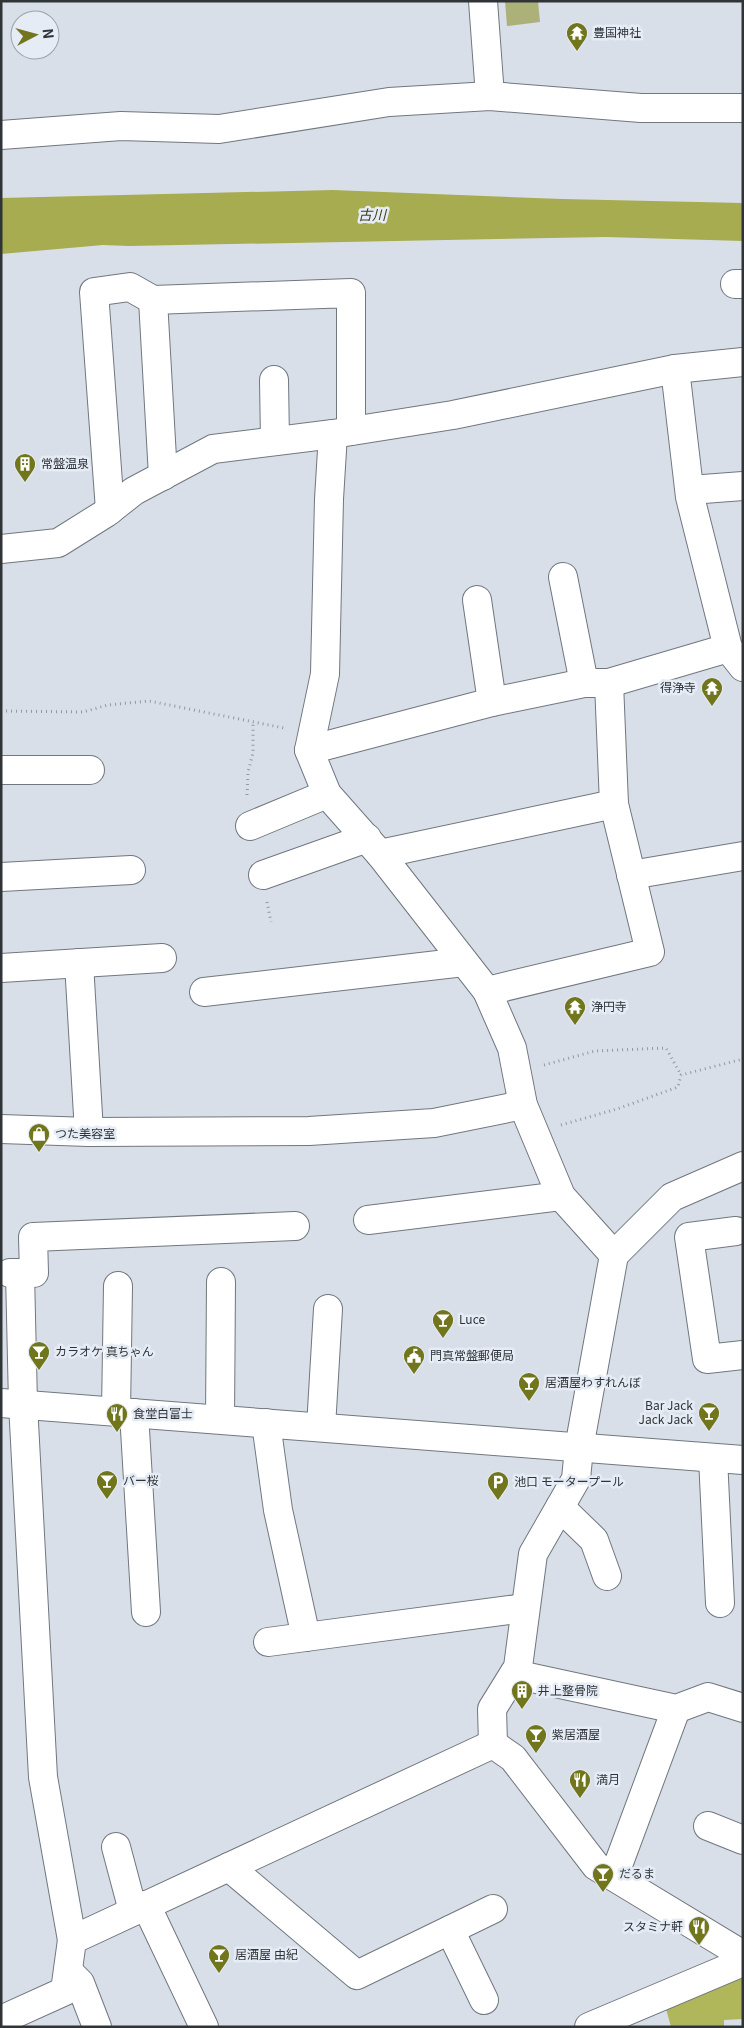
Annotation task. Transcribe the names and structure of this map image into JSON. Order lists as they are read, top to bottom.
{
  "water": ["古川"],
  "places": {
    "temple": ["豊国神社", "得浄寺", "浄円寺"],
    "building": ["常盤温泉", "井上整骨院"],
    "shop": ["つた美容室"],
    "bar": [
      "Luce",
      "カラオケ 真ちゃん",
      "居酒屋わすれんぼ",
      "Bar Jack Jack Jack",
      "バー桜",
      "紫居酒屋",
      "だるま",
      "居酒屋 由紀"
    ],
    "public building": ["門真常盤郵便局"],
    "restaurant": ["食堂白富士", "満月", "スタミナ軒"],
    "parking": ["池口 モータープール"]
  },
  "north": "right"
}
